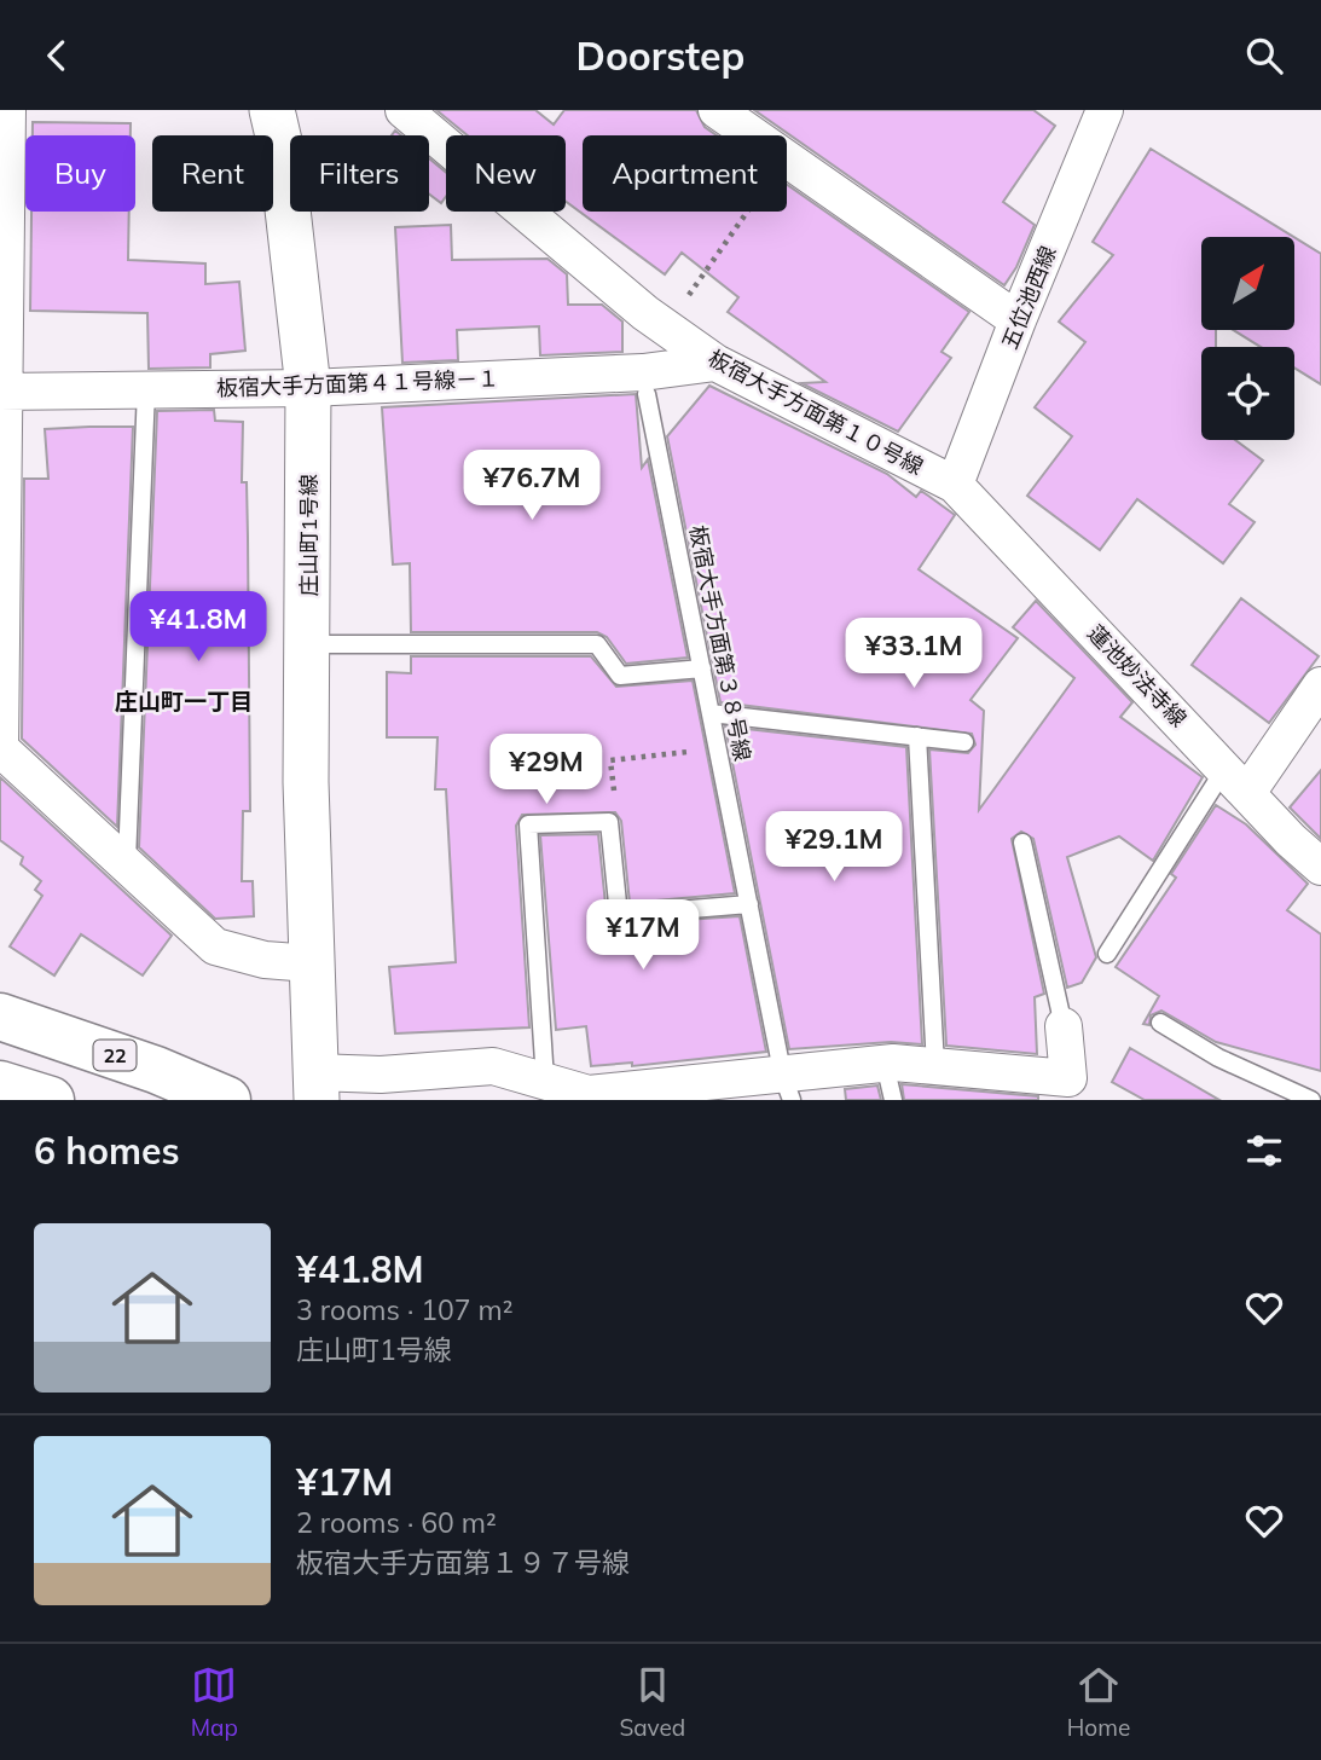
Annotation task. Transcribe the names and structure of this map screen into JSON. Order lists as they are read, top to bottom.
{
  "streets": {
    "main road": ["22"],
    "street": [
      "五位池西線",
      "板宿大手方面第４１号線－１",
      "板宿大手方面第１０号線",
      "庄山町1号線",
      "蓮池妙法寺線"
    ],
    "lane": ["板宿大手方面第３８号線"]
  },
  "crossings": [
    ["五位池西線", "板宿大手方面第１０号線"],
    ["五位池西線", "蓮池妙法寺線"],
    ["板宿大手方面第４１号線－１", "板宿大手方面第１０号線"],
    ["板宿大手方面第４１号線－１", "庄山町1号線"],
    ["板宿大手方面第１０号線", "蓮池妙法寺線"]
  ],
  "districts": ["庄山町一丁目"],
  "north": "top right",
  "page": {
    "header": "Doorstep",
    "chip": [
      "Buy",
      "Rent",
      "Filters",
      "New",
      "Apartment"
    ],
    "price": [
      "¥76.7M",
      "¥41.8M",
      "¥33.1M",
      "¥29M",
      "¥29.1M",
      "¥17M"
    ],
    "heading": "6 homes",
    "list": [
      {
        "name": "¥41.8M",
        "note": "3 rooms · 107 m² · 庄山町1号線"
      },
      {
        "name": "¥17M",
        "note": "2 rooms · 60 m² · 板宿大手方面第１９７号線"
      }
    ],
    "tabs": ["Map", "Saved", "Home"]
  }
}
